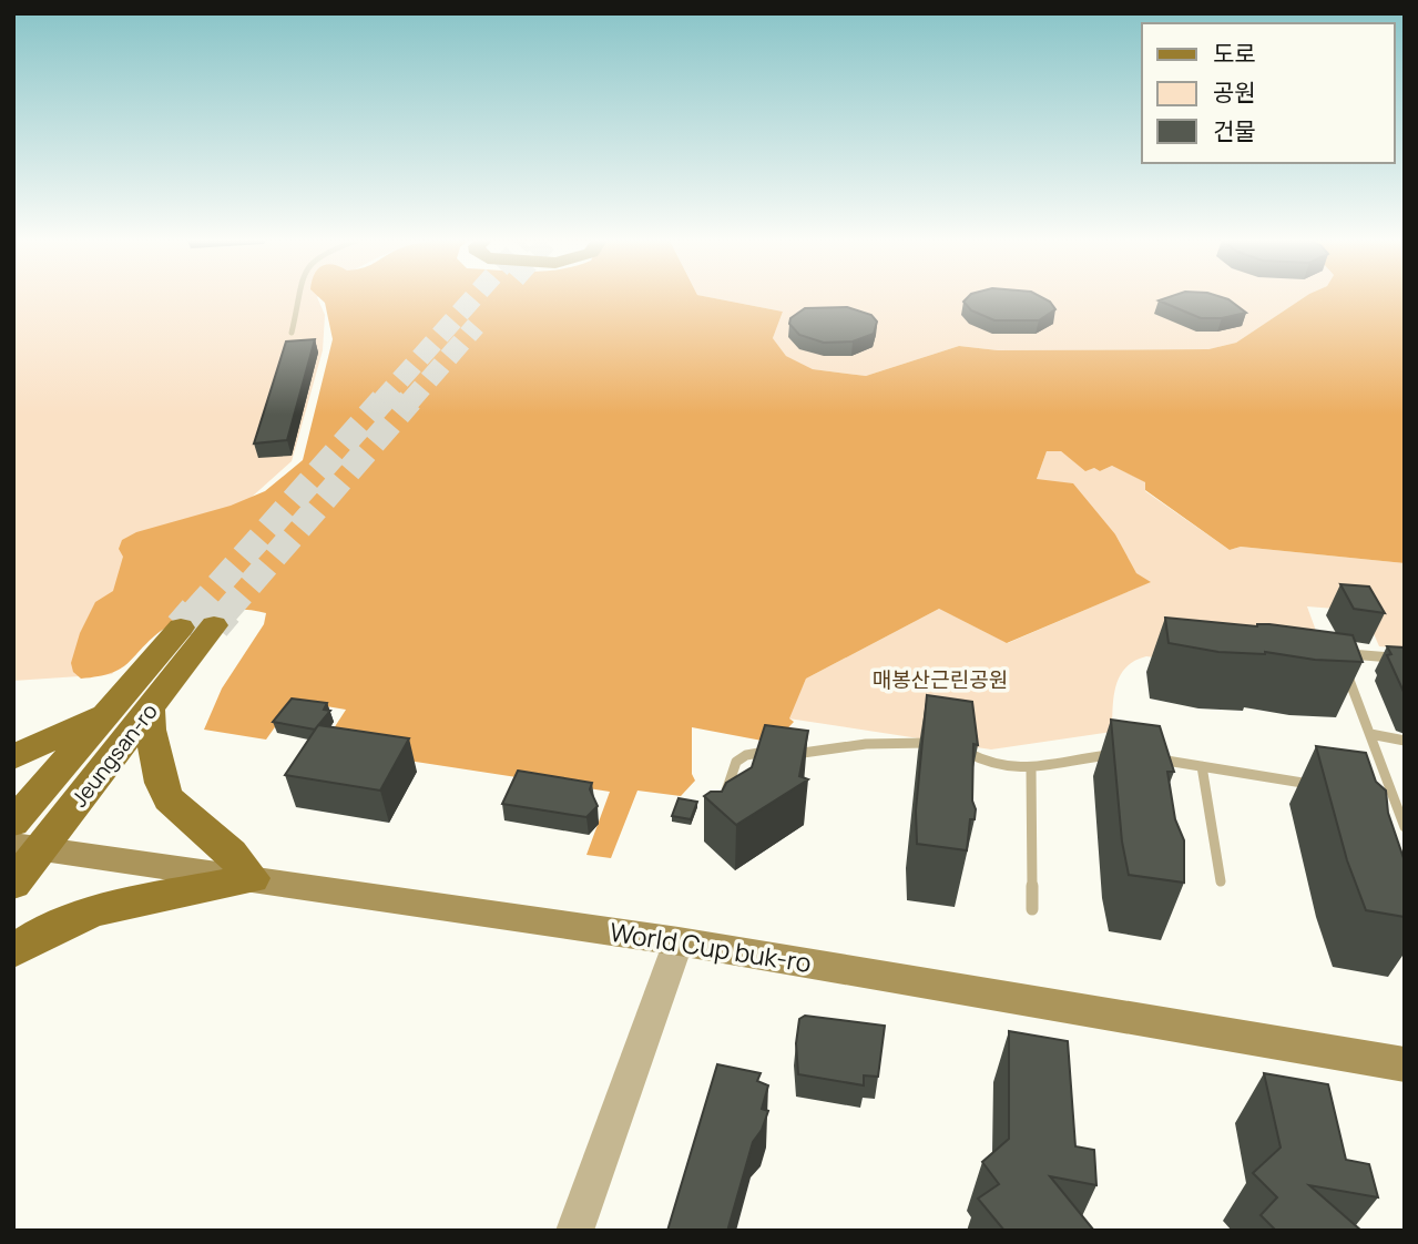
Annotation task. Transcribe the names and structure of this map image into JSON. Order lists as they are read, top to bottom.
{
  "streets": {
    "main road": ["Jeungsan-ro", "World Cup buk-ro"]
  },
  "crossings": [
    ["Jeungsan-ro", "World Cup buk-ro"]
  ],
  "parks": ["매봉산근린공원"],
  "legend": ["도로", "공원", "건물"]
}
